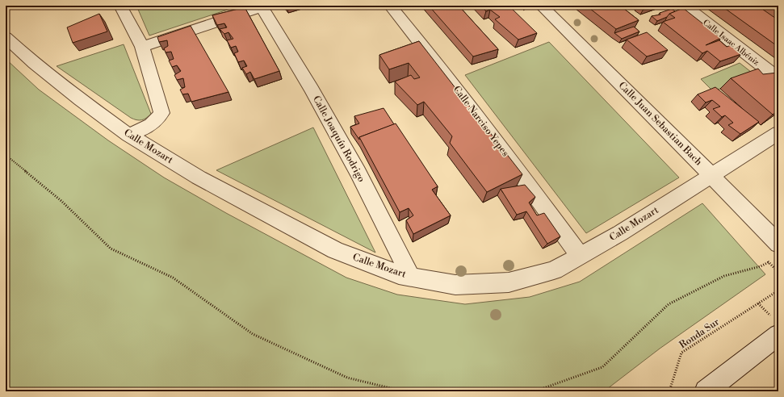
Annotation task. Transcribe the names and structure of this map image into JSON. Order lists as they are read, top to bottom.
{
  "streets": {
    "street": [
      "Calle Isaac Albéniz",
      "Calle Narciso Yepes",
      "Calle Juan Sebastian Bach",
      "Calle Joaquín Rodrigo",
      "Calle Mozart"
    ],
    "path": ["Ronda Sur"]
  },
  "crossings": [
    ["Calle Narciso Yepes", "Calle Mozart"],
    ["Calle Juan Sebastian Bach", "Calle Mozart"],
    ["Calle Joaquín Rodrigo", "Calle Mozart"]
  ]
}
